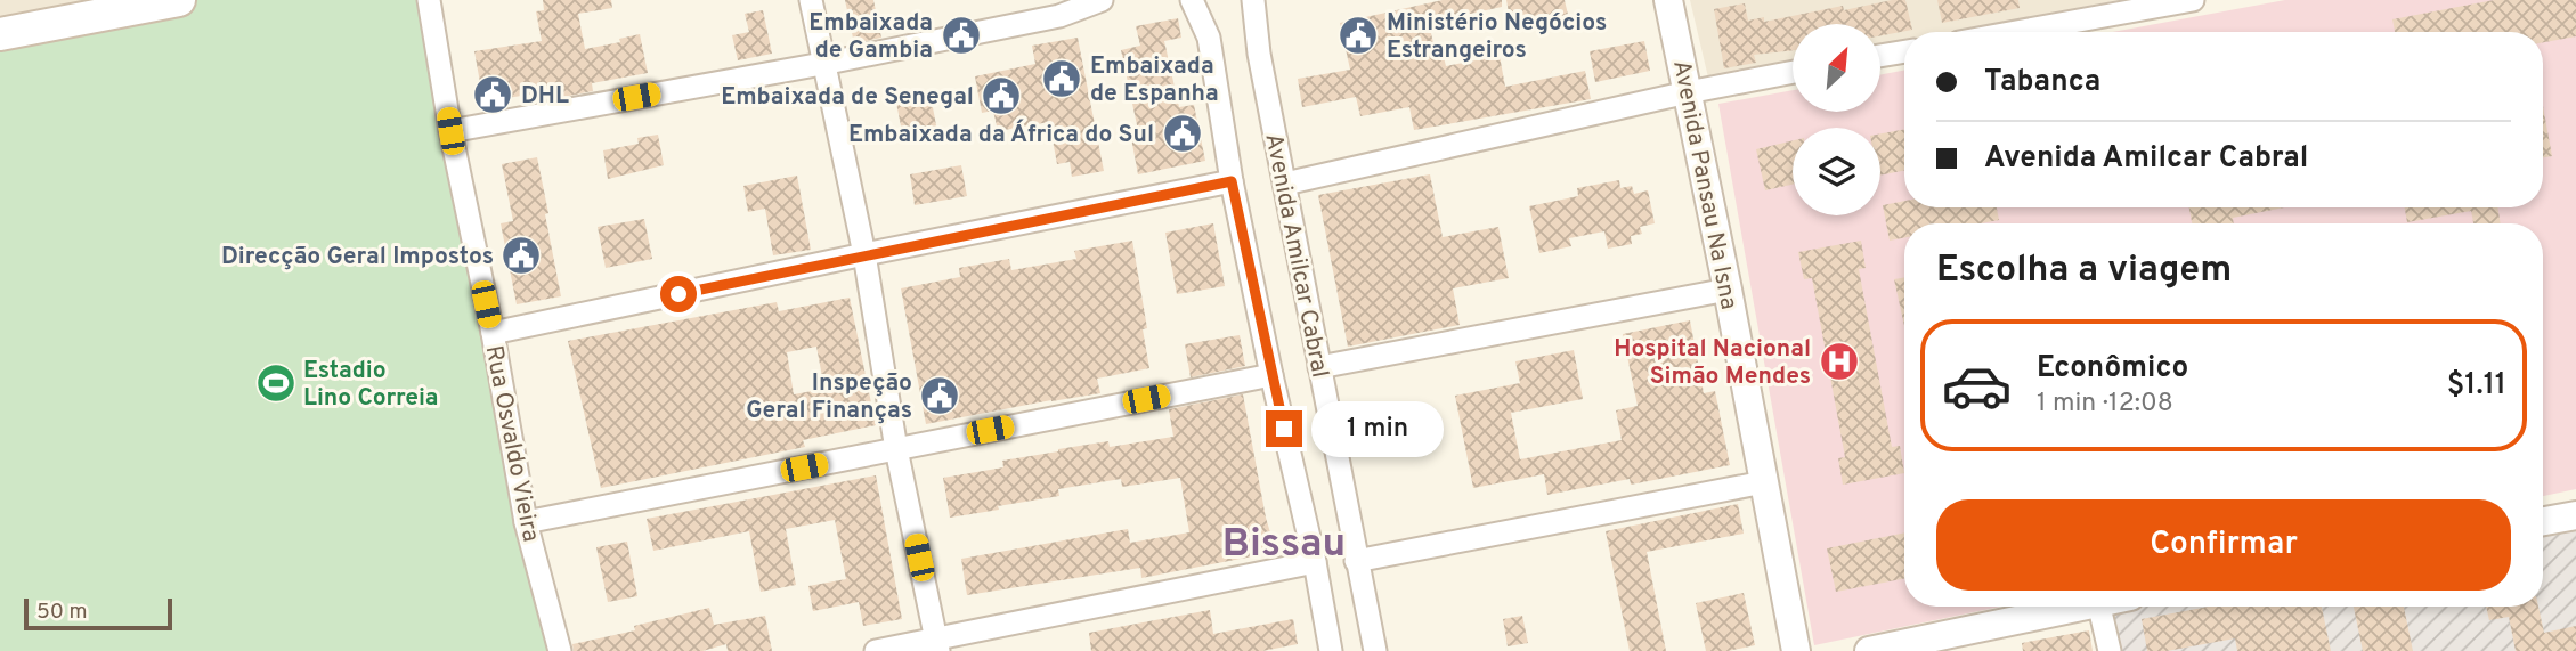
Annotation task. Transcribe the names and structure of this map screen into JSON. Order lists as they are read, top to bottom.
{
  "streets": {
    "street": ["Avenida Pansau Na Isna", "Avenida Amilcar Cabral", "Rua Osvaldo Vieira"]
  },
  "districts": ["Bissau"],
  "places": {
    "public building": [
      "Embaixada de Gambia",
      "Ministério Negócios Estrangeiros",
      "Embaixada de Espanha",
      "DHL",
      "Embaixada de Senegal",
      "Embaixada da África do Sul",
      "Direcção Geral Impostos",
      "Inspeção Geral Finanças"
    ],
    "hospital": ["Hospital Nacional Simão Mendes"],
    "sports": ["Estadio Lino Correia"]
  },
  "scale_bar": "50 m",
  "north": "top right",
  "page": {
    "banner": ["Tabanca", "Avenida Amilcar Cabral"],
    "heading": "Escolha a viagem",
    "list": [
      {
        "name": "Econômico",
        "note": "1 min · 12:08",
        "value": "$1.11"
      }
    ],
    "bubble": "1 min",
    "buttons": "Confirmar",
    "scale": "50 m"
  }
}
